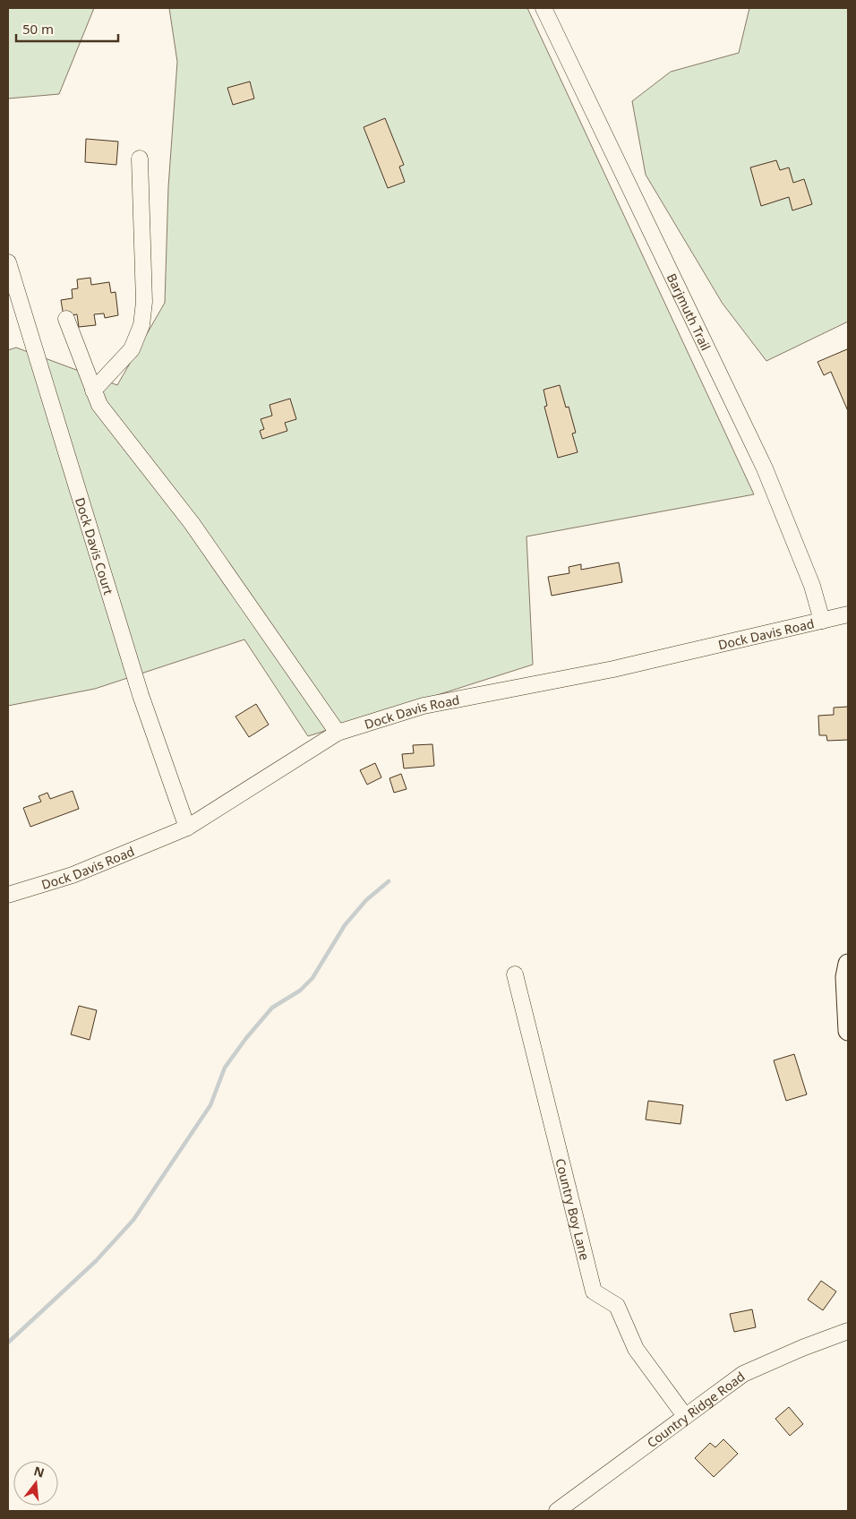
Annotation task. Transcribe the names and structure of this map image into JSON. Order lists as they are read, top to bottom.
{
  "streets": {
    "street": [
      "Barjmuth Trail",
      "Dock Davis Court",
      "Dock Davis Road",
      "Country Boy Lane",
      "Country Ridge Road"
    ]
  },
  "crossings": [
    ["Barjmuth Trail", "Dock Davis Road"],
    ["Dock Davis Court", "Dock Davis Road"],
    ["Country Boy Lane", "Country Ridge Road"]
  ],
  "scale_bar": "50 m",
  "north": "top"
}
